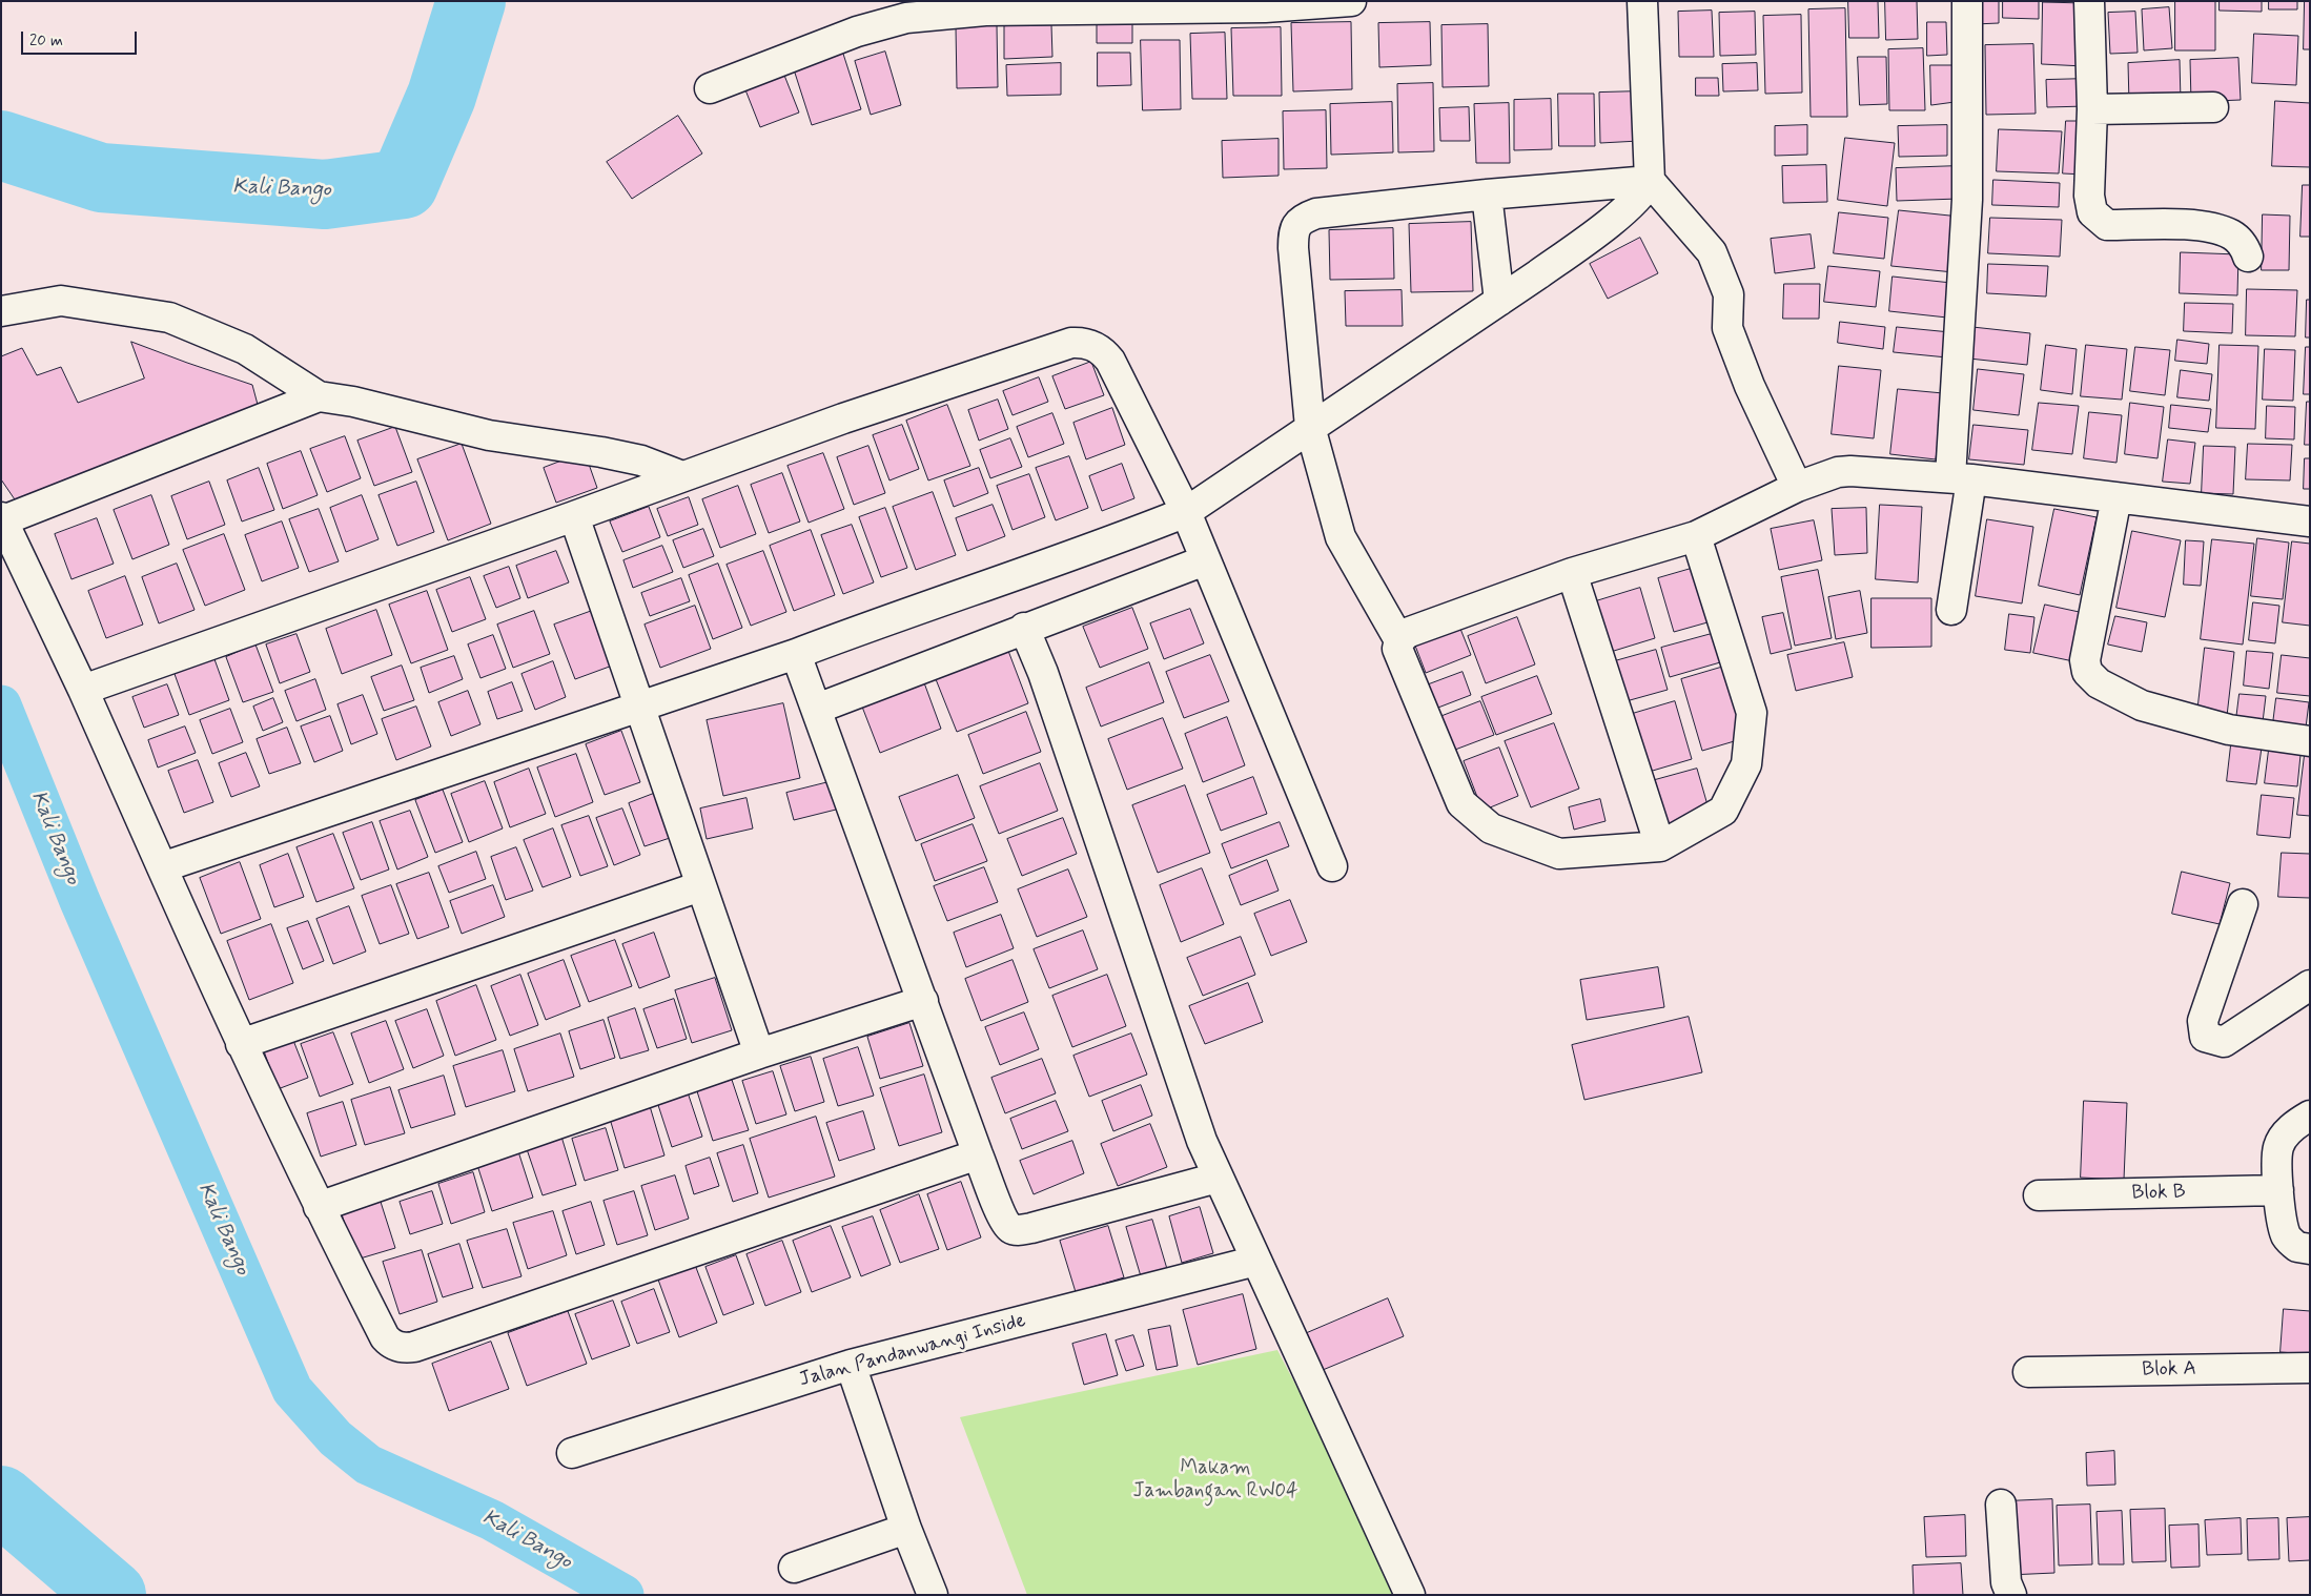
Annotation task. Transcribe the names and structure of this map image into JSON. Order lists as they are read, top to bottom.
{
  "streets": {
    "street": ["Blok B", "Jalan Pandanwangi Inside", "Blok A"]
  },
  "water": ["Kali Bango"],
  "parks": ["Makam Jambangan RW04"],
  "scale_bar": "20 m"
}
